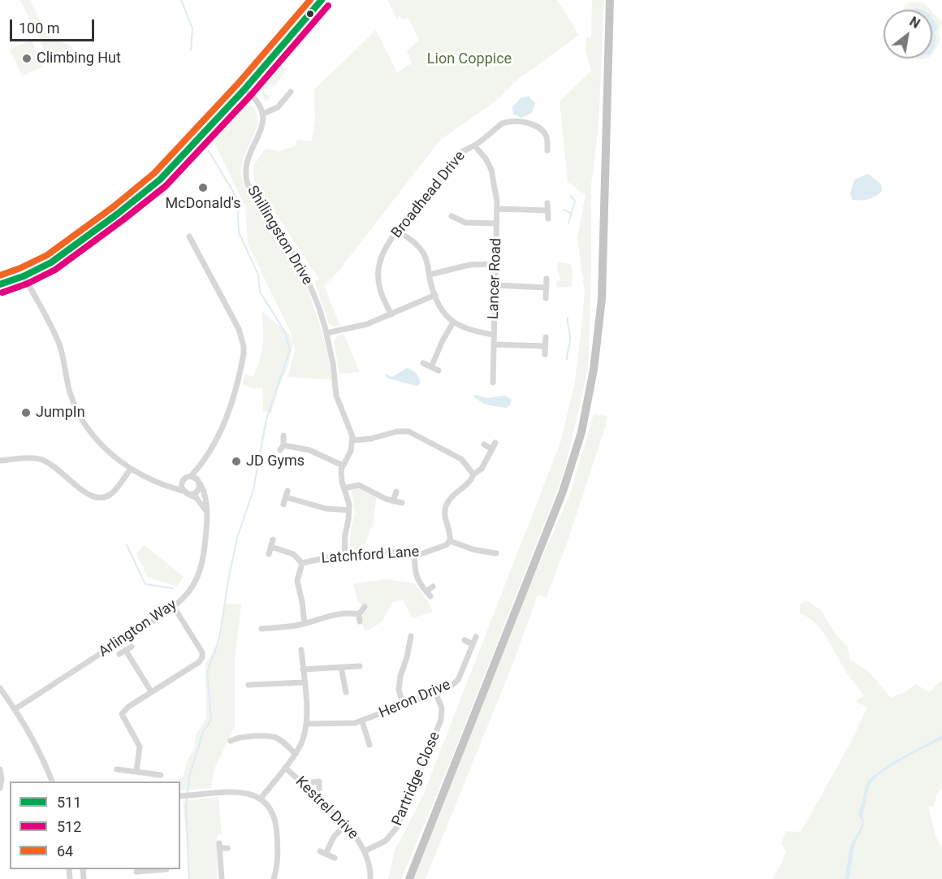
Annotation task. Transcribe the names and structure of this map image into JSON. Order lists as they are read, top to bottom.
{
  "streets": {
    "street": [
      "Broadhead Drive",
      "Shillingston Drive",
      "Lancer Road",
      "Latchford Lane",
      "Arlington Way",
      "Heron Drive",
      "Partridge Close",
      "Kestrel Drive"
    ]
  },
  "crossings": [
    ["Broadhead Drive", "Lancer Road"],
    ["Heron Drive", "Partridge Close"],
    ["Partridge Close", "Kestrel Drive"]
  ],
  "parks": ["Lion Coppice"],
  "places": [
    "Climbing Hut",
    "McDonald's",
    "JumpIn",
    "JD Gyms"
  ],
  "lines": ["transit line 511", "transit line 64", "transit line 512"],
  "legend": ["511", "512", "64"],
  "scale_bar": "100 m",
  "north": "top right"
}
